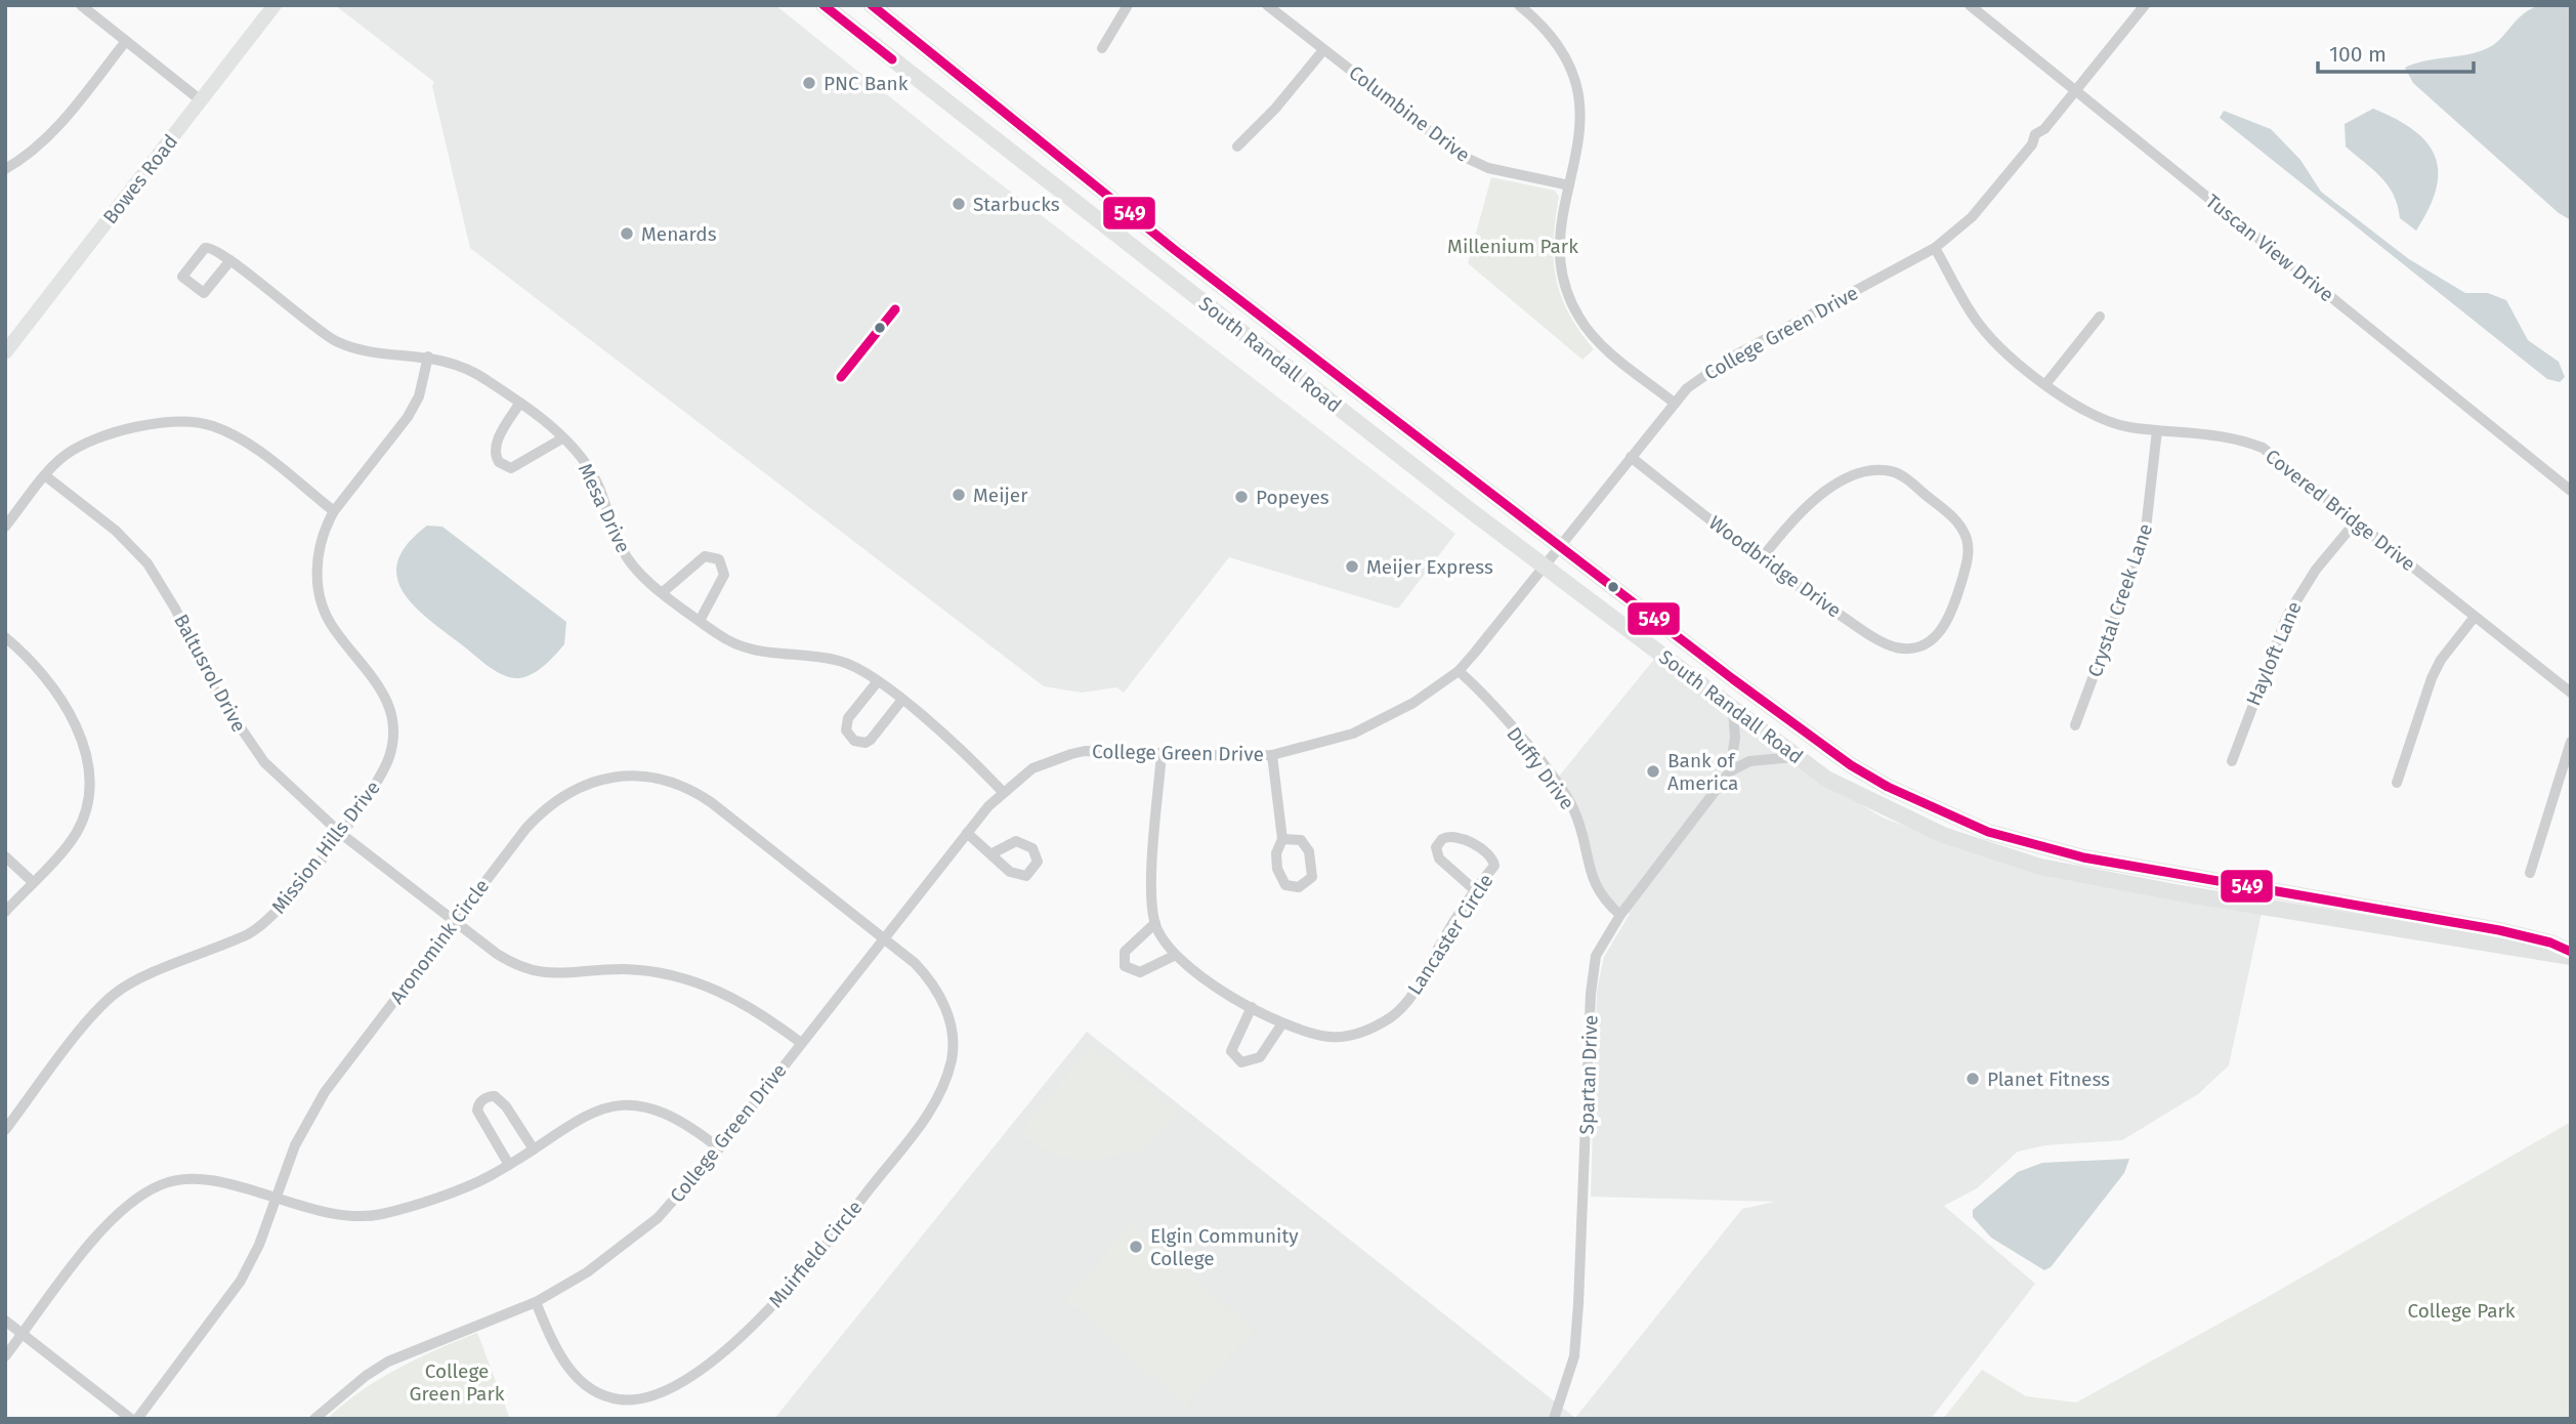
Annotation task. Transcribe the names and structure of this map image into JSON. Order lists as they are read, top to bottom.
{
  "streets": {
    "main road": ["Bowes Road", "South Randall Road"],
    "street": [
      "Columbine Drive",
      "Tuscan View Drive",
      "College Green Drive",
      "Mesa Drive",
      "Covered Bridge Drive",
      "Woodbridge Drive",
      "Crystal Creek Lane",
      "Hayloft Lane",
      "Baltusrol Drive",
      "Duffy Drive",
      "Mission Hills Drive",
      "Lancaster Circle",
      "Aronomink Circle",
      "Spartan Drive",
      "Muirfield Circle"
    ]
  },
  "crossings": [
    ["Tuscan View Drive", "College Green Drive"],
    ["College Green Drive", "South Randall Road"],
    ["College Green Drive", "Mesa Drive"],
    ["College Green Drive", "Covered Bridge Drive"],
    ["College Green Drive", "Woodbridge Drive"],
    ["College Green Drive", "Baltusrol Drive"],
    ["College Green Drive", "Duffy Drive"],
    ["College Green Drive", "Lancaster Circle"],
    ["College Green Drive", "Aronomink Circle"],
    ["College Green Drive", "Muirfield Circle"],
    ["South Randall Road", "Spartan Drive"],
    ["Mesa Drive", "Mission Hills Drive"],
    ["Covered Bridge Drive", "Crystal Creek Lane"],
    ["Covered Bridge Drive", "Hayloft Lane"],
    ["Baltusrol Drive", "Mission Hills Drive"],
    ["Baltusrol Drive", "Aronomink Circle"],
    ["Duffy Drive", "Spartan Drive"],
    ["Aronomink Circle", "Muirfield Circle"]
  ],
  "parks": ["Millenium Park", "College Park", "College Green Park"],
  "places": [
    "PNC Bank",
    "Starbucks",
    "Menards",
    "Meijer",
    "Popeyes",
    "Meijer Express",
    "Bank of America",
    "Planet Fitness",
    "Elgin Community College"
  ],
  "lines": ["transit line 549"],
  "scale_bar": "100 m"
}
